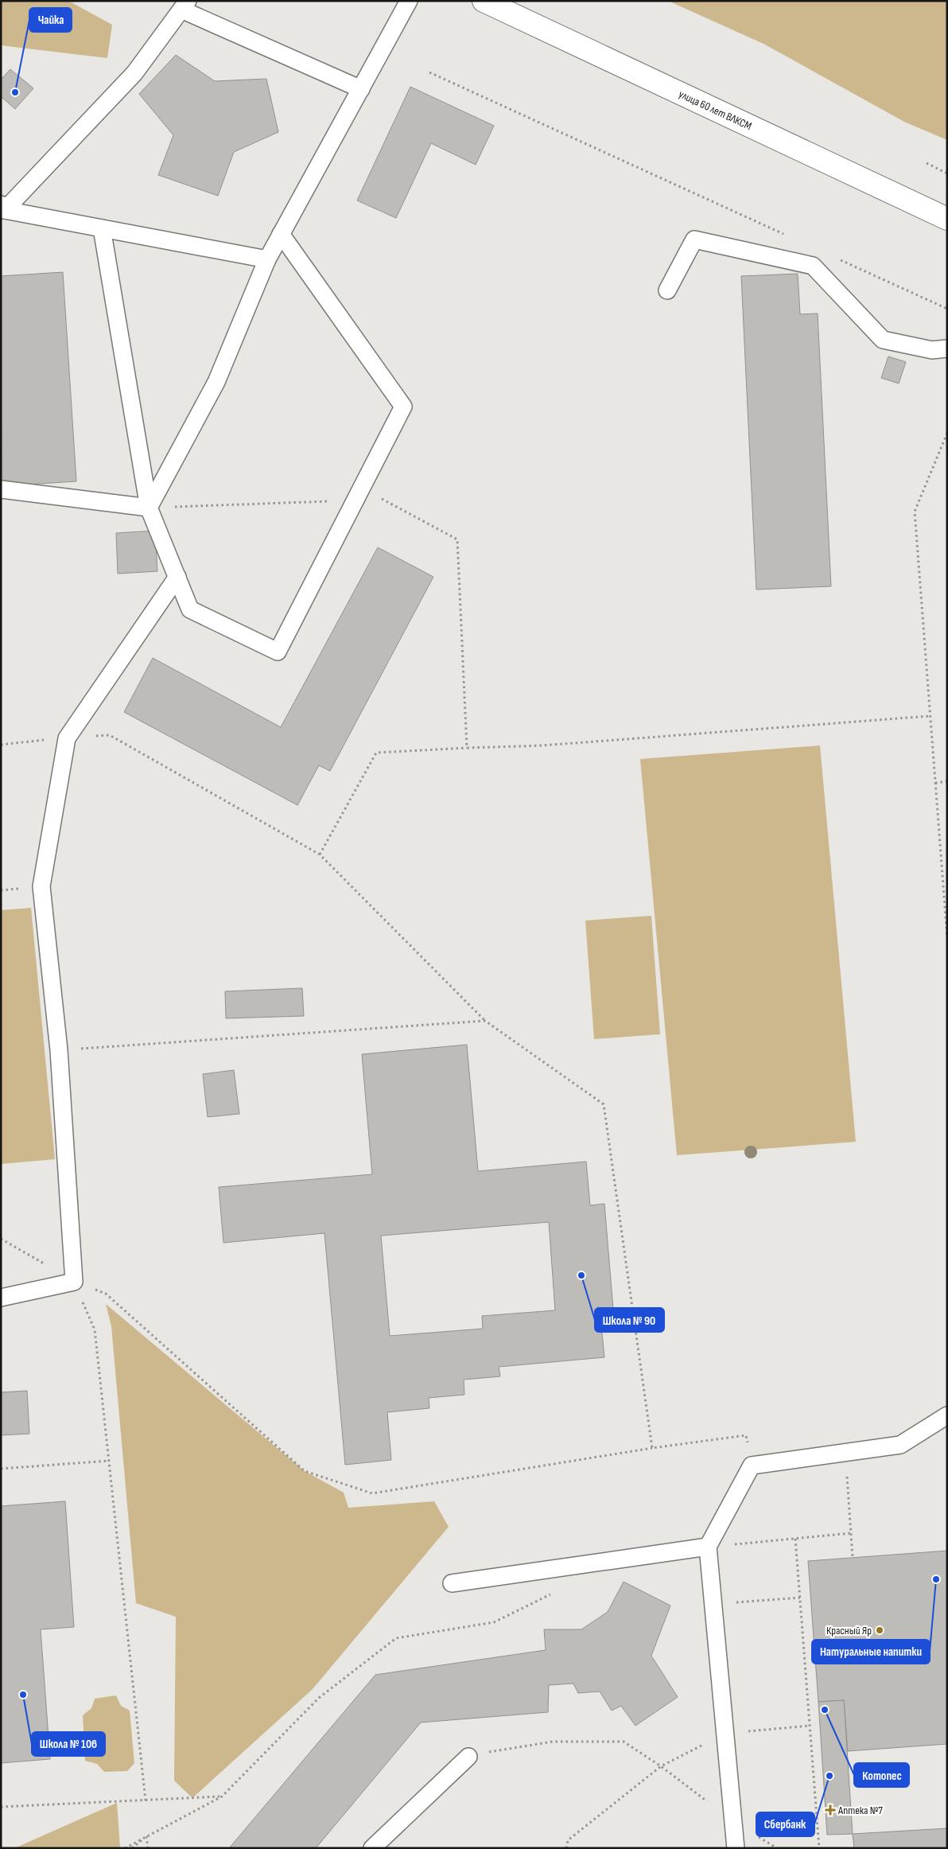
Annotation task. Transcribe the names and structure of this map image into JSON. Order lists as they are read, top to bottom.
{
  "streets": {
    "street": ["улица 60 лет ВЛКСМ"]
  },
  "places": {
    "other": [
      "Чайка",
      "Школа № 90",
      "Натуральные напитки",
      "Красный Яр",
      "Школа № 106",
      "Котопес",
      "Сбербанк"
    ],
    "health": ["Аптека №7"]
  }
}
